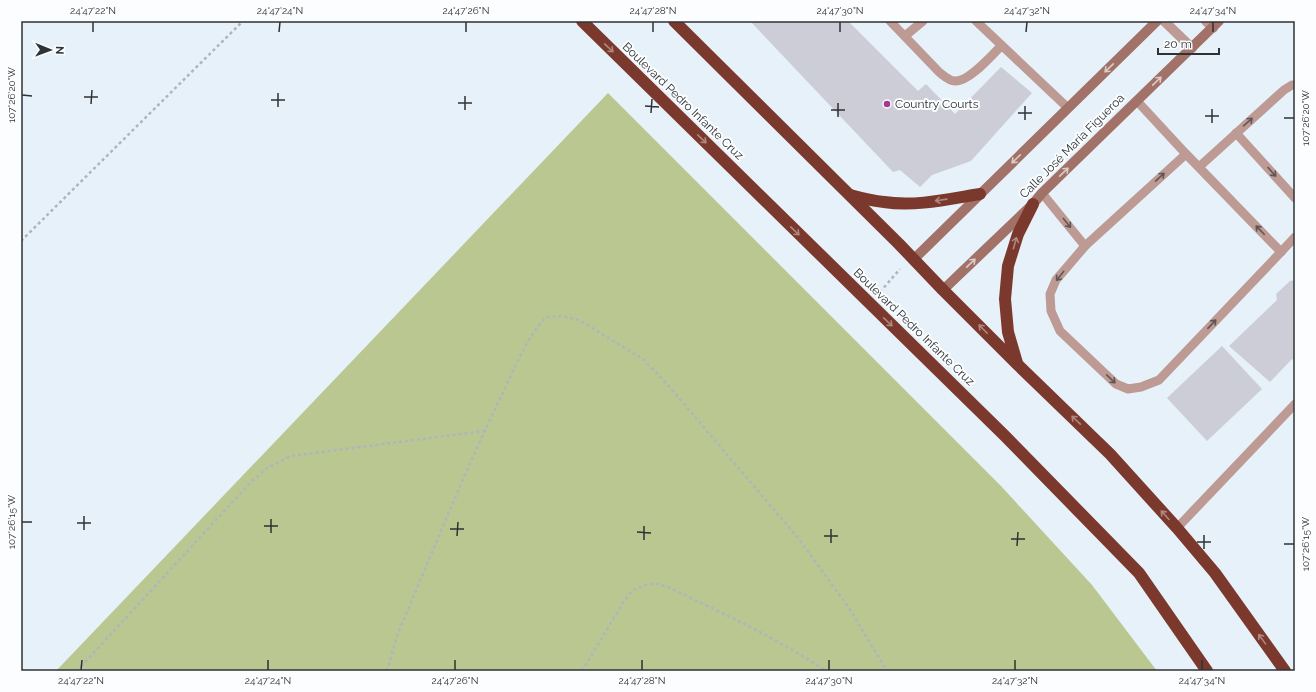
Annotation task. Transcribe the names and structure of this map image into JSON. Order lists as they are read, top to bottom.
{
  "streets": {
    "highway": ["Boulevard Pedro Infante Cruz"],
    "street": ["Calle José María Figueroa"]
  },
  "places": ["Country Courts"],
  "scale_bar": "20 m",
  "north": "right",
  "coordinates": [
    "24°47'22\"N",
    "24°47'24\"N",
    "24°47'26\"N",
    "24°47'28\"N",
    "24°47'30\"N",
    "24°47'32\"N",
    "24°47'34\"N",
    "107°26'20\"W",
    "107°26'15\"W"
  ]
}
